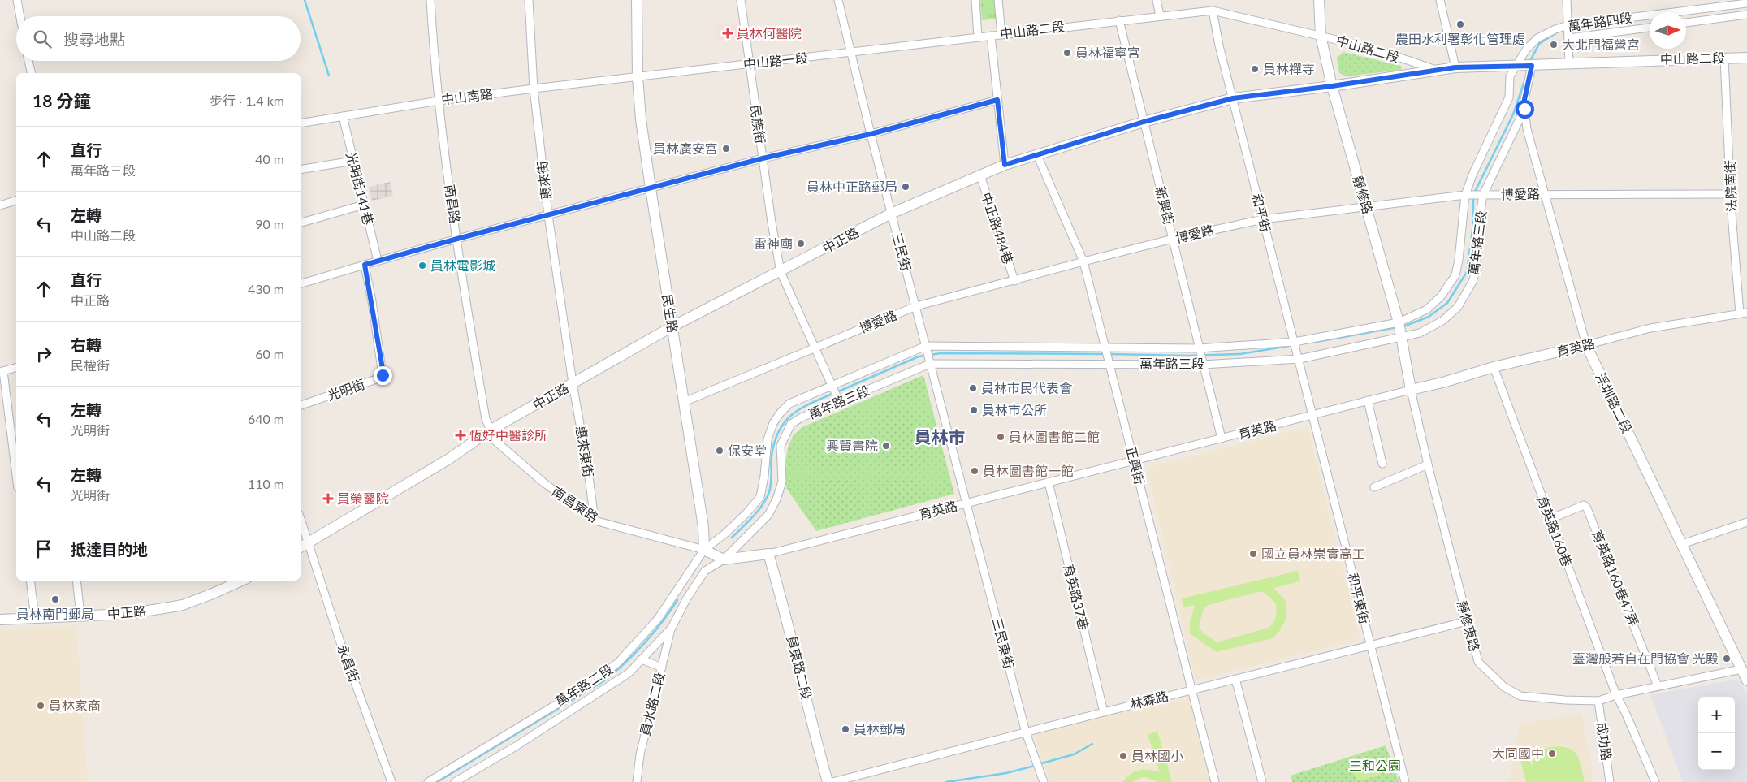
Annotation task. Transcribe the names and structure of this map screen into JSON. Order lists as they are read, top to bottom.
{
  "streets": {
    "street": [
      "萬年路四段",
      "中山路二段",
      "中山路一段",
      "中山南路",
      "民族街",
      "惠來街",
      "法院南街",
      "光明街141巷",
      "博愛路",
      "靜修路",
      "南昌路",
      "新興街",
      "和平街",
      "中正路484巷",
      "中正路",
      "萬年路三段",
      "三民街",
      "民生路",
      "育英路",
      "光明街",
      "浮圳路二段",
      "惠來東街",
      "正興街",
      "南昌東路",
      "育英路160巷",
      "育英路160巷47弄",
      "育英路37巷",
      "和平東街",
      "靜修東路",
      "三民東街",
      "永昌街",
      "員東路二段",
      "萬年路二段",
      "林森路",
      "員水路二段",
      "成功路"
    ]
  },
  "crossings": [
    ["萬年路四段", "中山路二段"],
    ["萬年路四段", "萬年路三段"],
    ["中山路二段", "中山路一段"],
    ["中山路二段", "法院南街"],
    ["中山路二段", "靜修路"],
    ["中山路二段", "新興街"],
    ["中山路二段", "和平街"],
    ["中山路二段", "中正路"],
    ["中山路二段", "萬年路三段"],
    ["中山路一段", "中山南路"],
    ["中山路一段", "民族街"],
    ["中山路一段", "三民街"],
    ["中山路一段", "民生路"],
    ["中山南路", "惠來街"],
    ["中山南路", "光明街141巷"],
    ["中山南路", "南昌路"],
    ["中山南路", "民生路"],
    ["民族街", "博愛路"],
    ["民族街", "中正路"],
    ["民族街", "萬年路三段"],
    ["惠來街", "中正路"],
    ["惠來街", "惠來東街"],
    ["法院南街", "博愛路"],
    ["法院南街", "育英路"],
    ["博愛路", "靜修路"],
    ["博愛路", "新興街"],
    ["博愛路", "和平街"],
    ["博愛路", "中正路484巷"],
    ["博愛路", "萬年路三段"],
    ["博愛路", "三民街"],
    ["博愛路", "民生路"],
    ["博愛路", "浮圳路二段"],
    ["博愛路", "正興街"],
    ["靜修路", "中正路"],
    ["靜修路", "萬年路三段"],
    ["靜修路", "育英路"],
    ["靜修路", "靜修東路"],
    ["南昌路", "中正路"],
    ["南昌路", "南昌東路"],
    ["新興街", "中正路"],
    ["新興街", "萬年路三段"],
    ["新興街", "育英路"],
    ["和平街", "中正路"],
    ["和平街", "萬年路三段"],
    ["和平街", "育英路"],
    ["和平街", "和平東街"],
    ["中正路484巷", "中正路"],
    ["中正路", "三民街"],
    ["中正路", "民生路"],
    ["中正路", "惠來東街"],
    ["中正路", "正興街"],
    ["中正路", "南昌東路"],
    ["中正路", "永昌街"],
    ["萬年路三段", "三民街"],
    ["萬年路三段", "民生路"],
    ["萬年路三段", "浮圳路二段"],
    ["萬年路三段", "正興街"],
    ["萬年路三段", "南昌東路"],
    ["萬年路三段", "萬年路二段"],
    ["三民街", "育英路"],
    ["三民街", "三民東街"],
    ["民生路", "南昌東路"],
    ["民生路", "萬年路二段"],
    ["育英路", "浮圳路二段"],
    ["育英路", "正興街"],
    ["育英路", "育英路160巷"],
    ["育英路", "育英路37巷"],
    ["育英路", "和平東街"],
    ["育英路", "靜修東路"],
    ["育英路", "三民東街"],
    ["育英路", "員東路二段"],
    ["浮圳路二段", "靜修東路"],
    ["惠來東街", "南昌東路"],
    ["正興街", "林森路"],
    ["南昌東路", "萬年路二段"],
    ["育英路160巷", "育英路160巷47弄"],
    ["育英路160巷", "靜修東路"],
    ["育英路160巷47弄", "靜修東路"],
    ["育英路37巷", "林森路"],
    ["和平東街", "林森路"],
    ["靜修東路", "林森路"],
    ["靜修東路", "成功路"],
    ["三民東街", "林森路"],
    ["萬年路二段", "員水路二段"]
  ],
  "districts": ["員林市"],
  "parks": ["三和公園"],
  "places": {
    "other": [
      "農田水利署彰化管理處",
      "大北門福營宮",
      "員林福寧宮",
      "員林禪寺",
      "員林廣安宮",
      "員林中正路郵局",
      "雷神廟",
      "員林電影城",
      "員林市民代表會",
      "員林市公所",
      "員林圖書館二館",
      "興賢書院",
      "保安堂",
      "員林圖書館一館",
      "國立員林崇實高工",
      "員林南門郵局",
      "臺灣般若自在門協會 光殿",
      "員林家商",
      "員林郵局",
      "大同國中",
      "員林國小"
    ],
    "health": ["員林何醫院", "恆好中醫診所", "員榮醫院"]
  },
  "north": "right",
  "page": {
    "search": "搜尋地點",
    "heading": ["18 分鐘", "步行 · 1.4 km"],
    "list": [
      ["直行", "萬年路三段", "40 m"],
      ["左轉", "中山路二段", "90 m"],
      ["直行", "中正路", "430 m"],
      ["右轉", "民權街", "60 m"],
      ["左轉", "光明街", "640 m"],
      ["左轉", "光明街", "110 m"],
      "抵達目的地"
    ],
    "map_buttons": ["+", "−"]
  }
}
